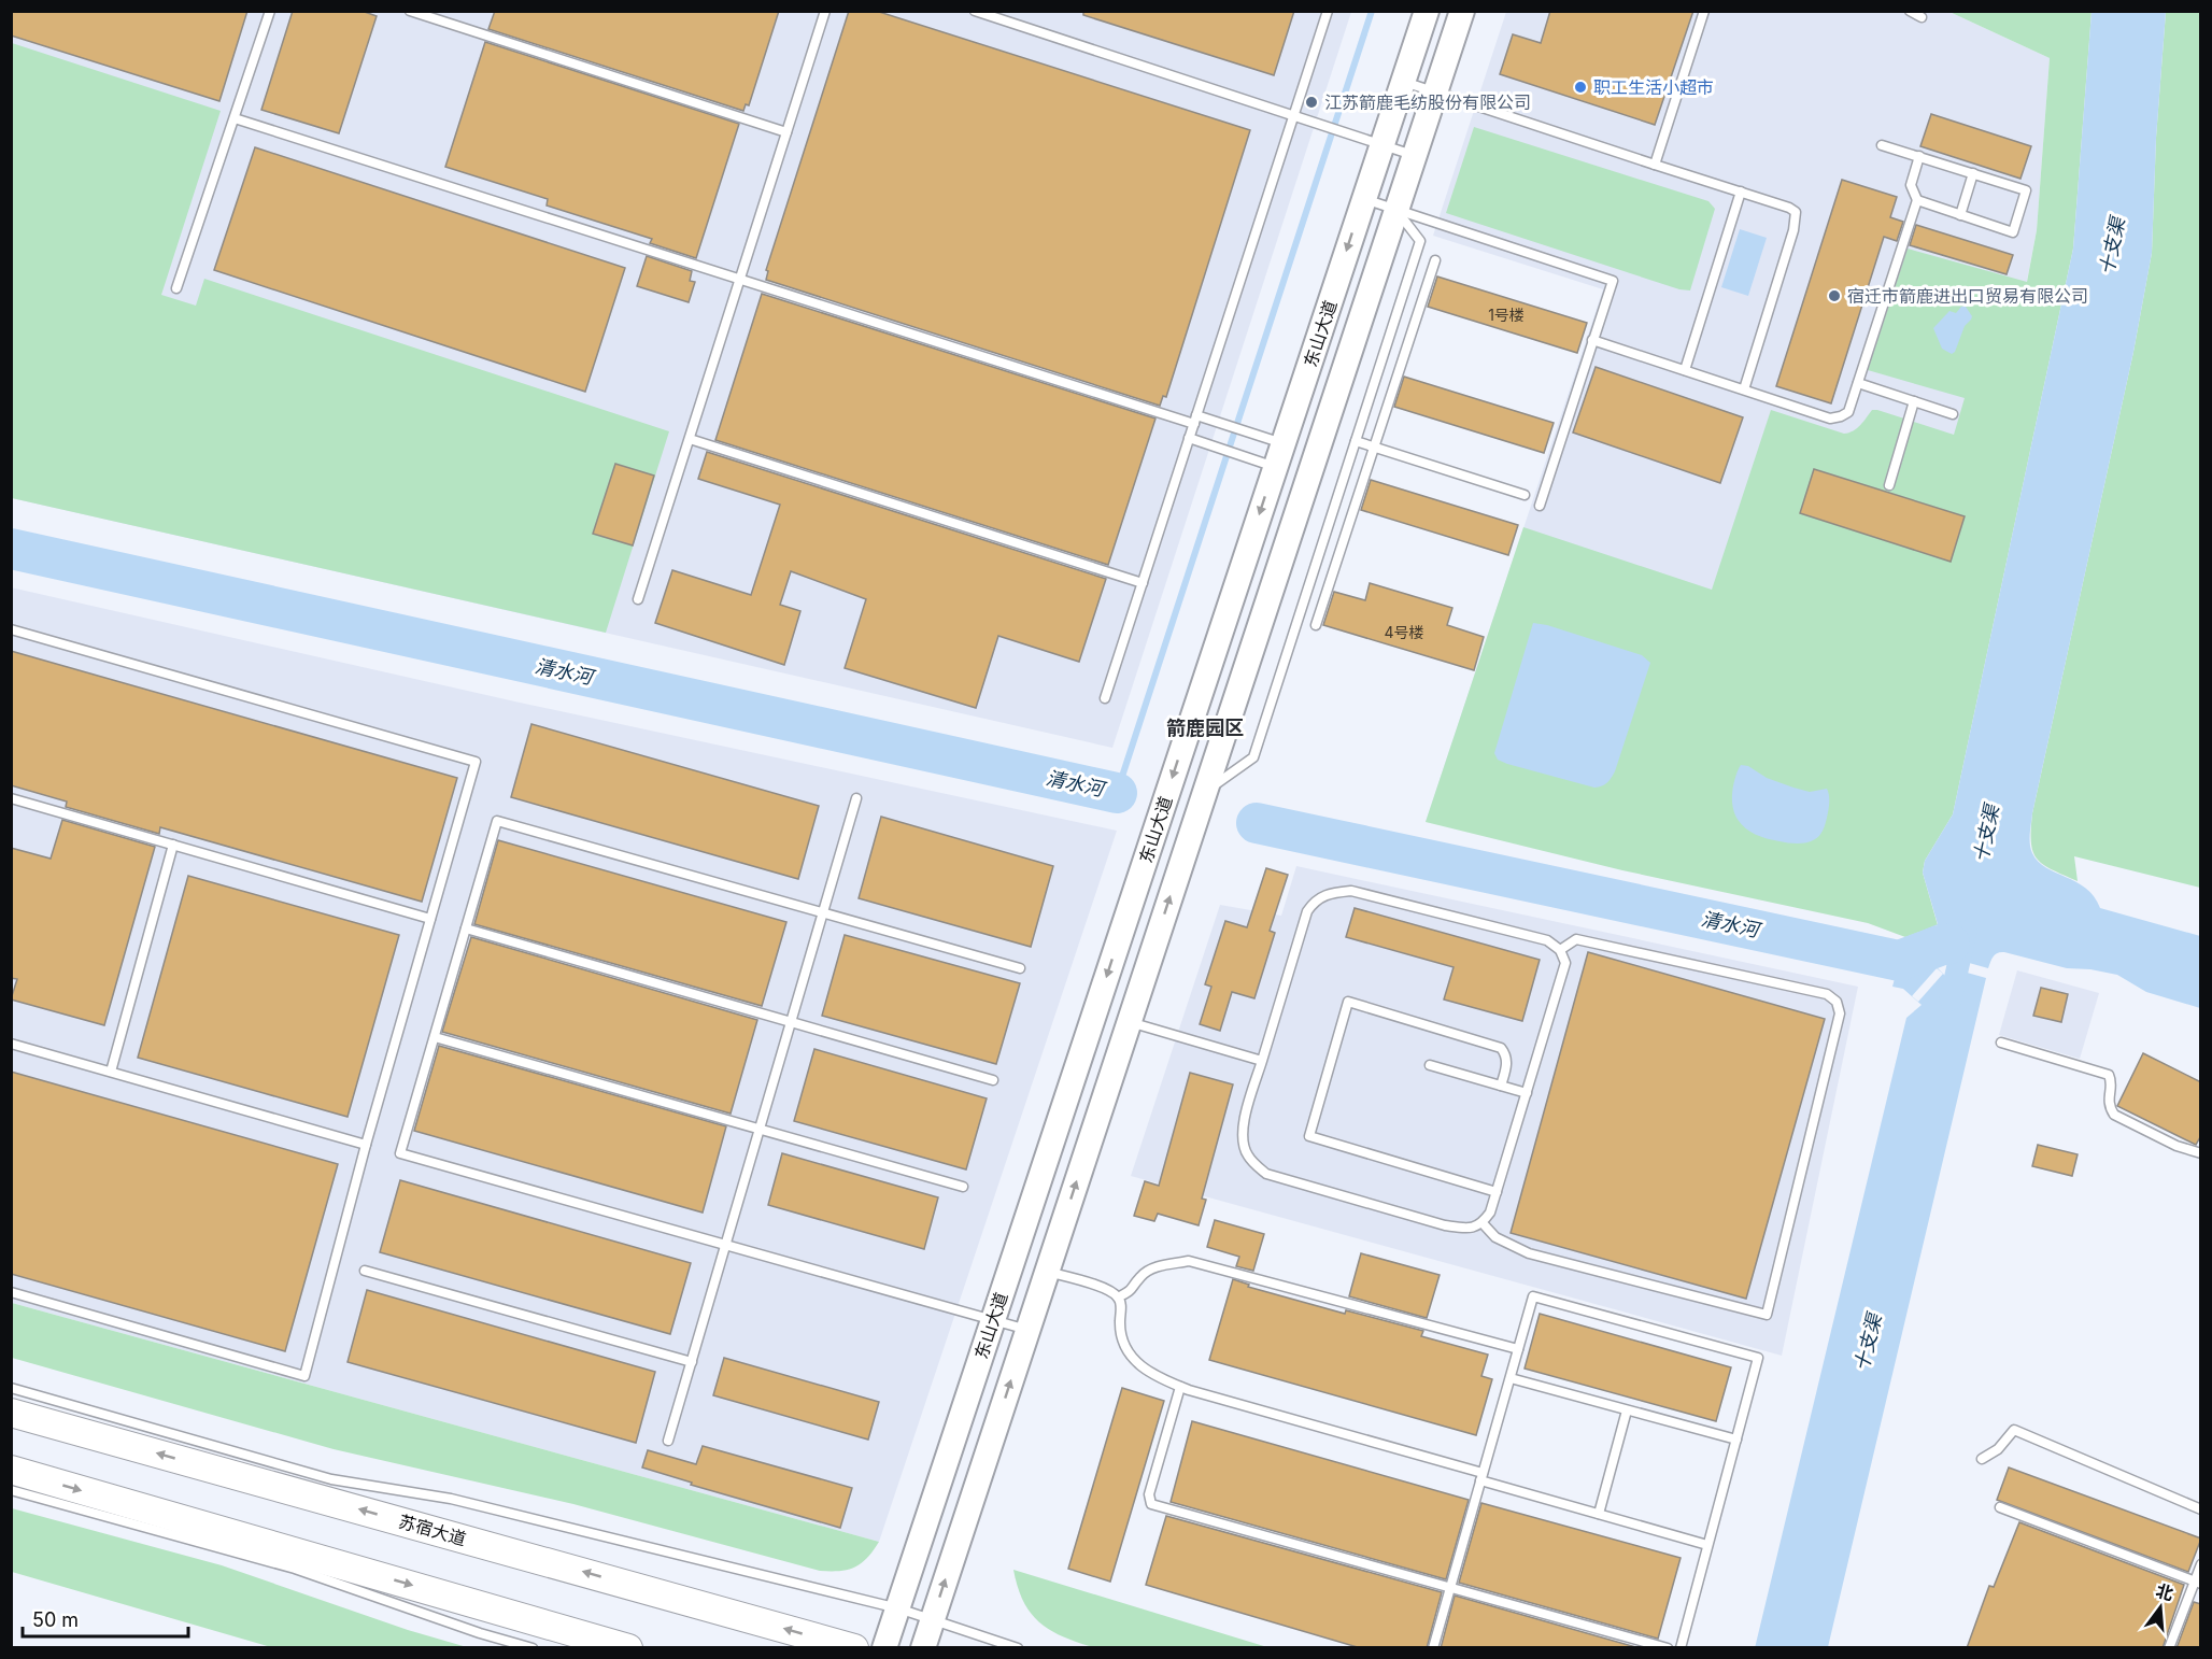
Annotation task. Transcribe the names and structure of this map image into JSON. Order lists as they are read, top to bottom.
{
  "streets": {
    "main road": ["东山大道", "苏宿大道"]
  },
  "districts": ["箭鹿园区"],
  "water": ["十支渠", "清水河"],
  "places": ["职工生活小超市", "江苏箭鹿毛纺股份有限公司", "宿迁市箭鹿进出口贸易有限公司"],
  "house_numbers": ["1号楼", "4号楼"],
  "scale_bar": "50 m",
  "north": "top"
}
